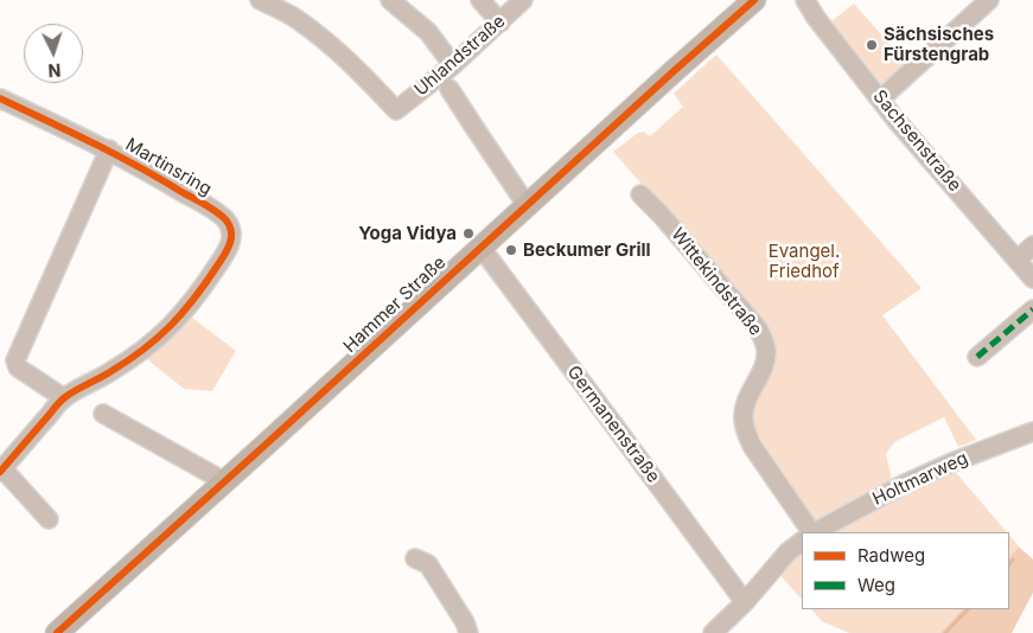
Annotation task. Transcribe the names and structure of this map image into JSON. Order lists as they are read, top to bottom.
{
  "streets": {
    "main road": ["Hammer Straße"],
    "street": [
      "Uhlandstraße",
      "Sachsenstraße",
      "Martinsring",
      "Wittekindstraße",
      "Germanenstraße",
      "Holtmarweg"
    ]
  },
  "crossings": [
    ["Hammer Straße", "Germanenstraße"]
  ],
  "parks": ["Evangel. Friedhof"],
  "places": ["Sächsisches Fürstengrab", "Yoga Vidya", "Beckumer Grill"],
  "legend": ["Radweg", "Weg"],
  "north": "bottom"
}
